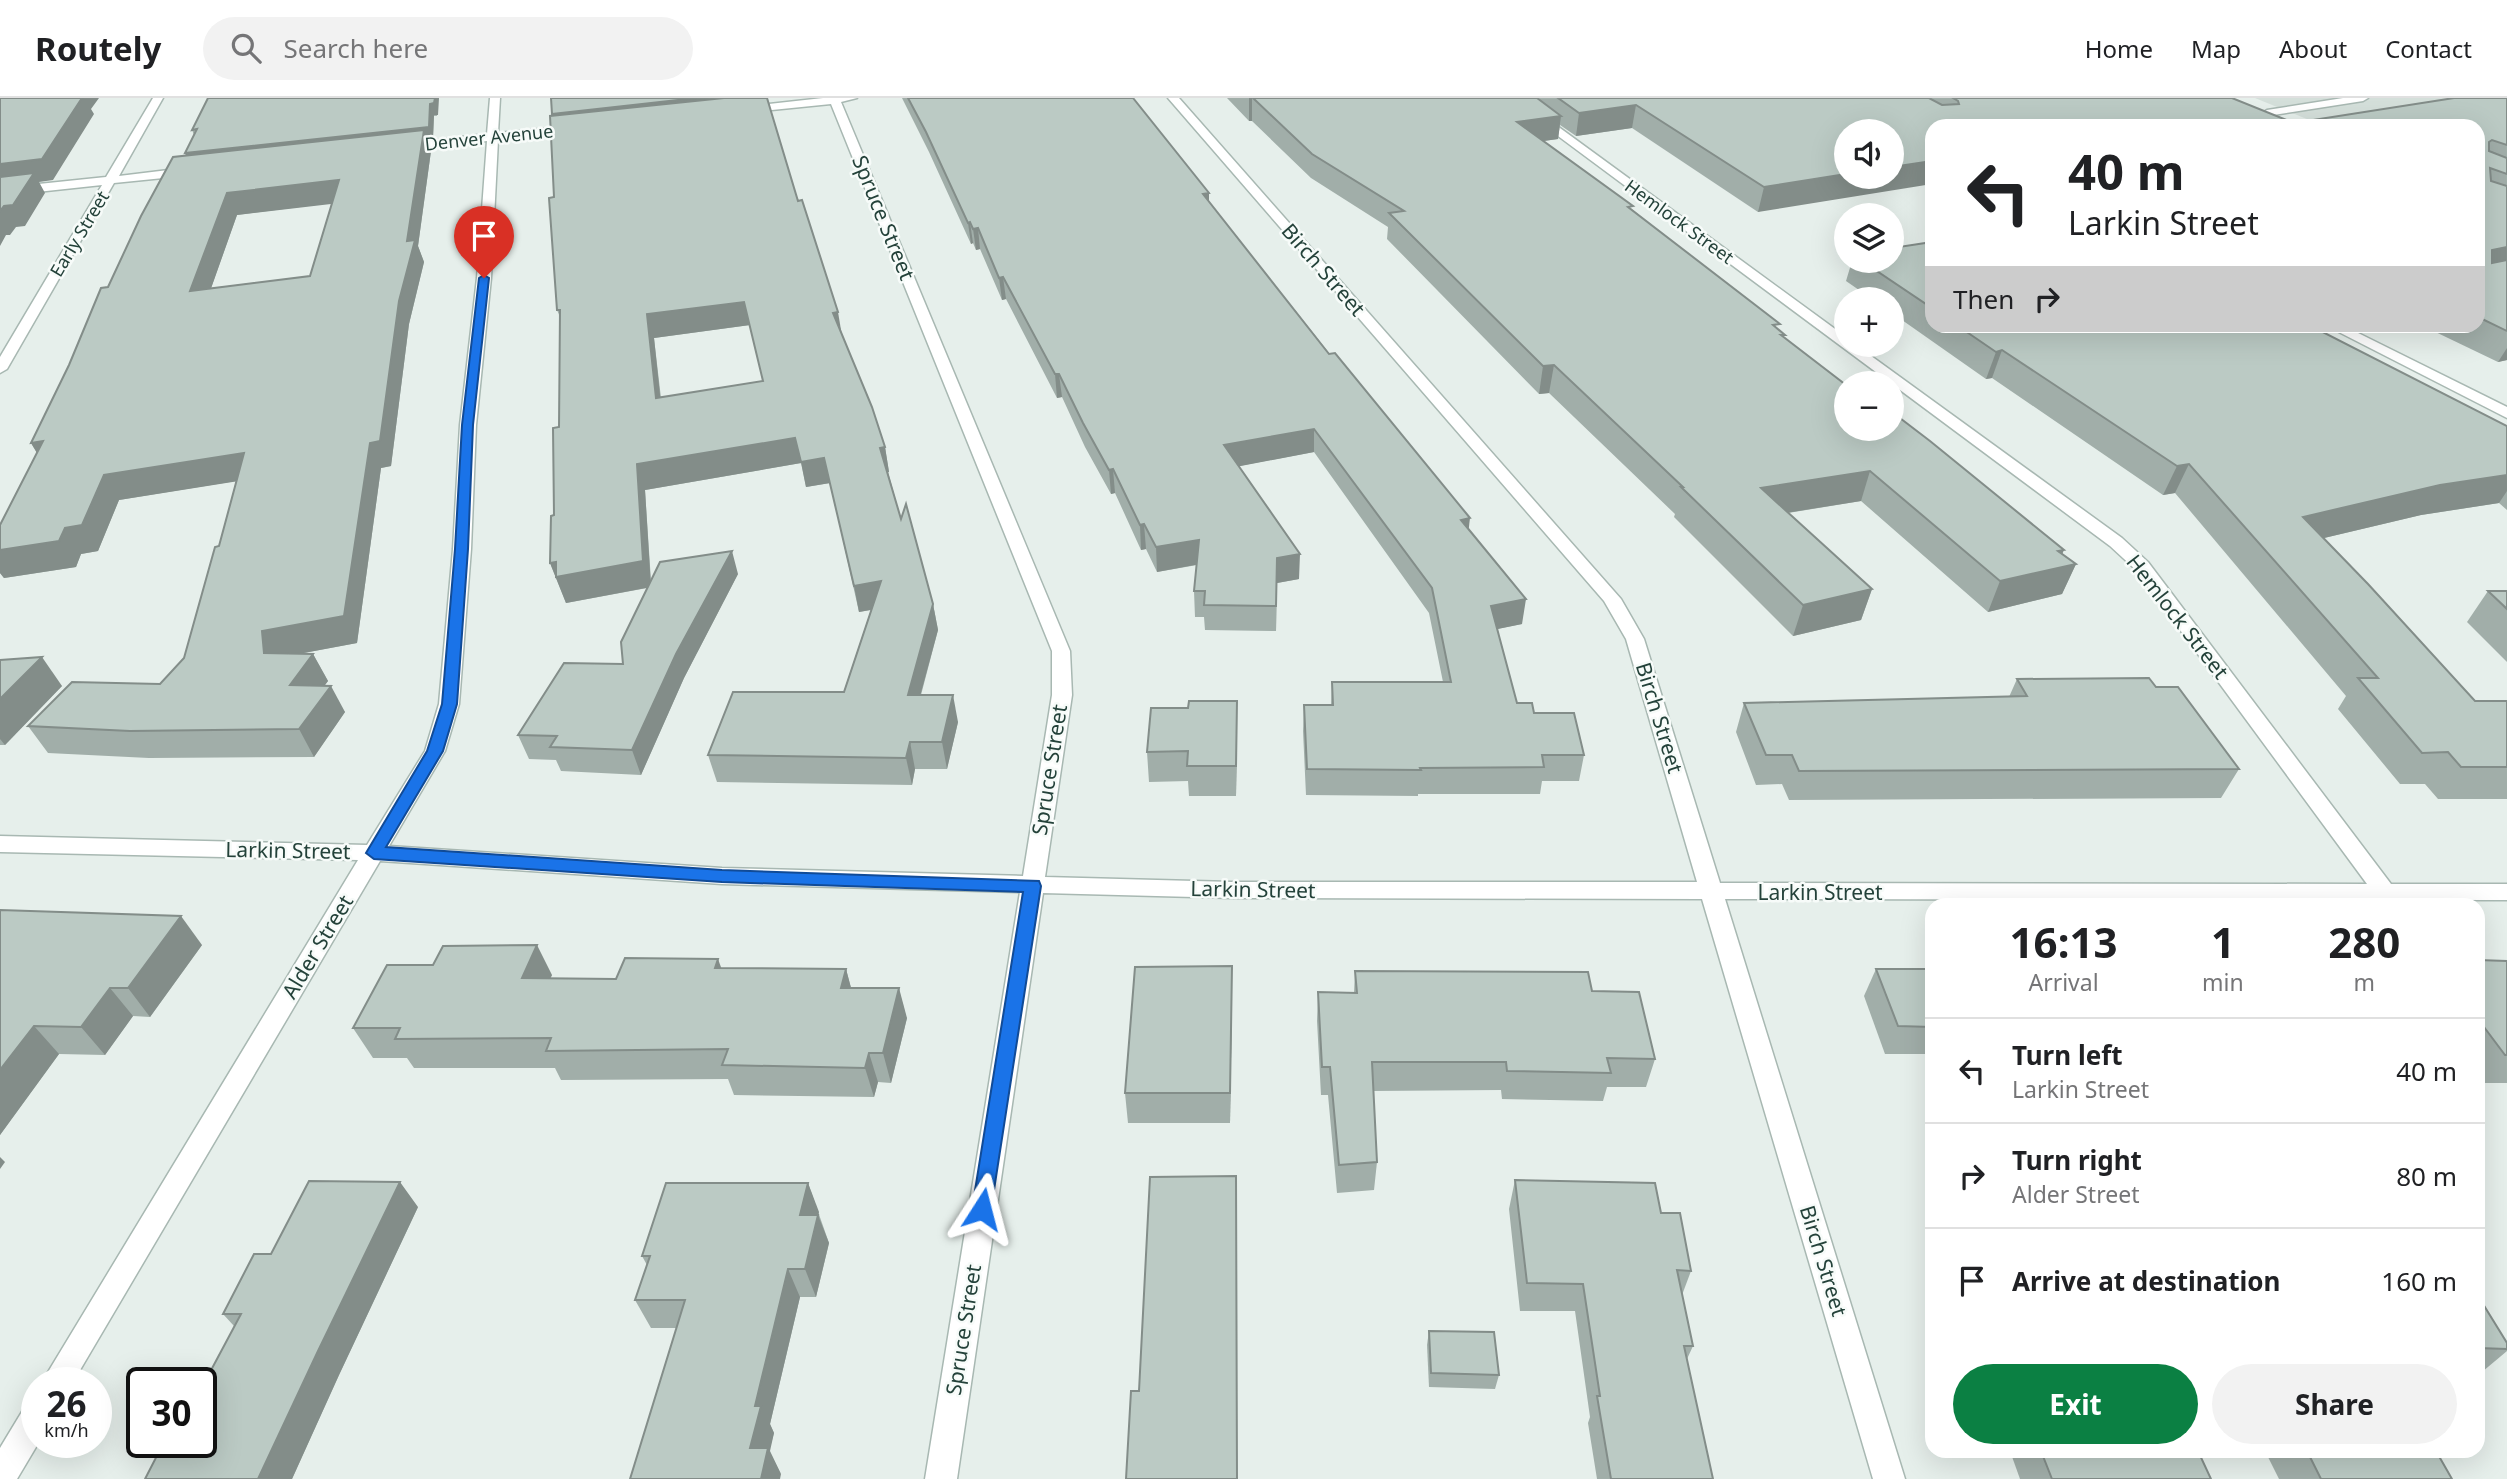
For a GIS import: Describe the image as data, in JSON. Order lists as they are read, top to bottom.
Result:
{
  "streets": {
    "street": [
      "Denver Avenue",
      "Spruce Street",
      "Hemlock Street",
      "Early Street",
      "Birch Street",
      "Larkin Street",
      "Alder Street"
    ]
  },
  "crossings": [
    ["Denver Avenue", "Alder Street"],
    ["Spruce Street", "Larkin Street"],
    ["Hemlock Street", "Larkin Street"],
    ["Birch Street", "Larkin Street"],
    ["Larkin Street", "Alder Street"]
  ],
  "page": {
    "header": "Routely",
    "search": "Search here",
    "nav": [
      "Home",
      "Map",
      "About",
      "Contact"
    ],
    "map_buttons": ["+", "−"],
    "turn": ["40 m", "Larkin Street"],
    "then": "Then",
    "eta": [
      "16:13",
      "Arrival",
      "1",
      "min",
      "280",
      "m"
    ],
    "list": [
      {
        "name": "Turn left",
        "note": "Larkin Street",
        "value": "40 m"
      },
      {
        "name": "Turn right",
        "note": "Alder Street",
        "value": "80 m"
      },
      {
        "name": "Arrive at destination",
        "value": "160 m"
      }
    ],
    "buttons": ["Exit", "Share"],
    "speed": "26 km/h",
    "limit": "30"
  }
}
